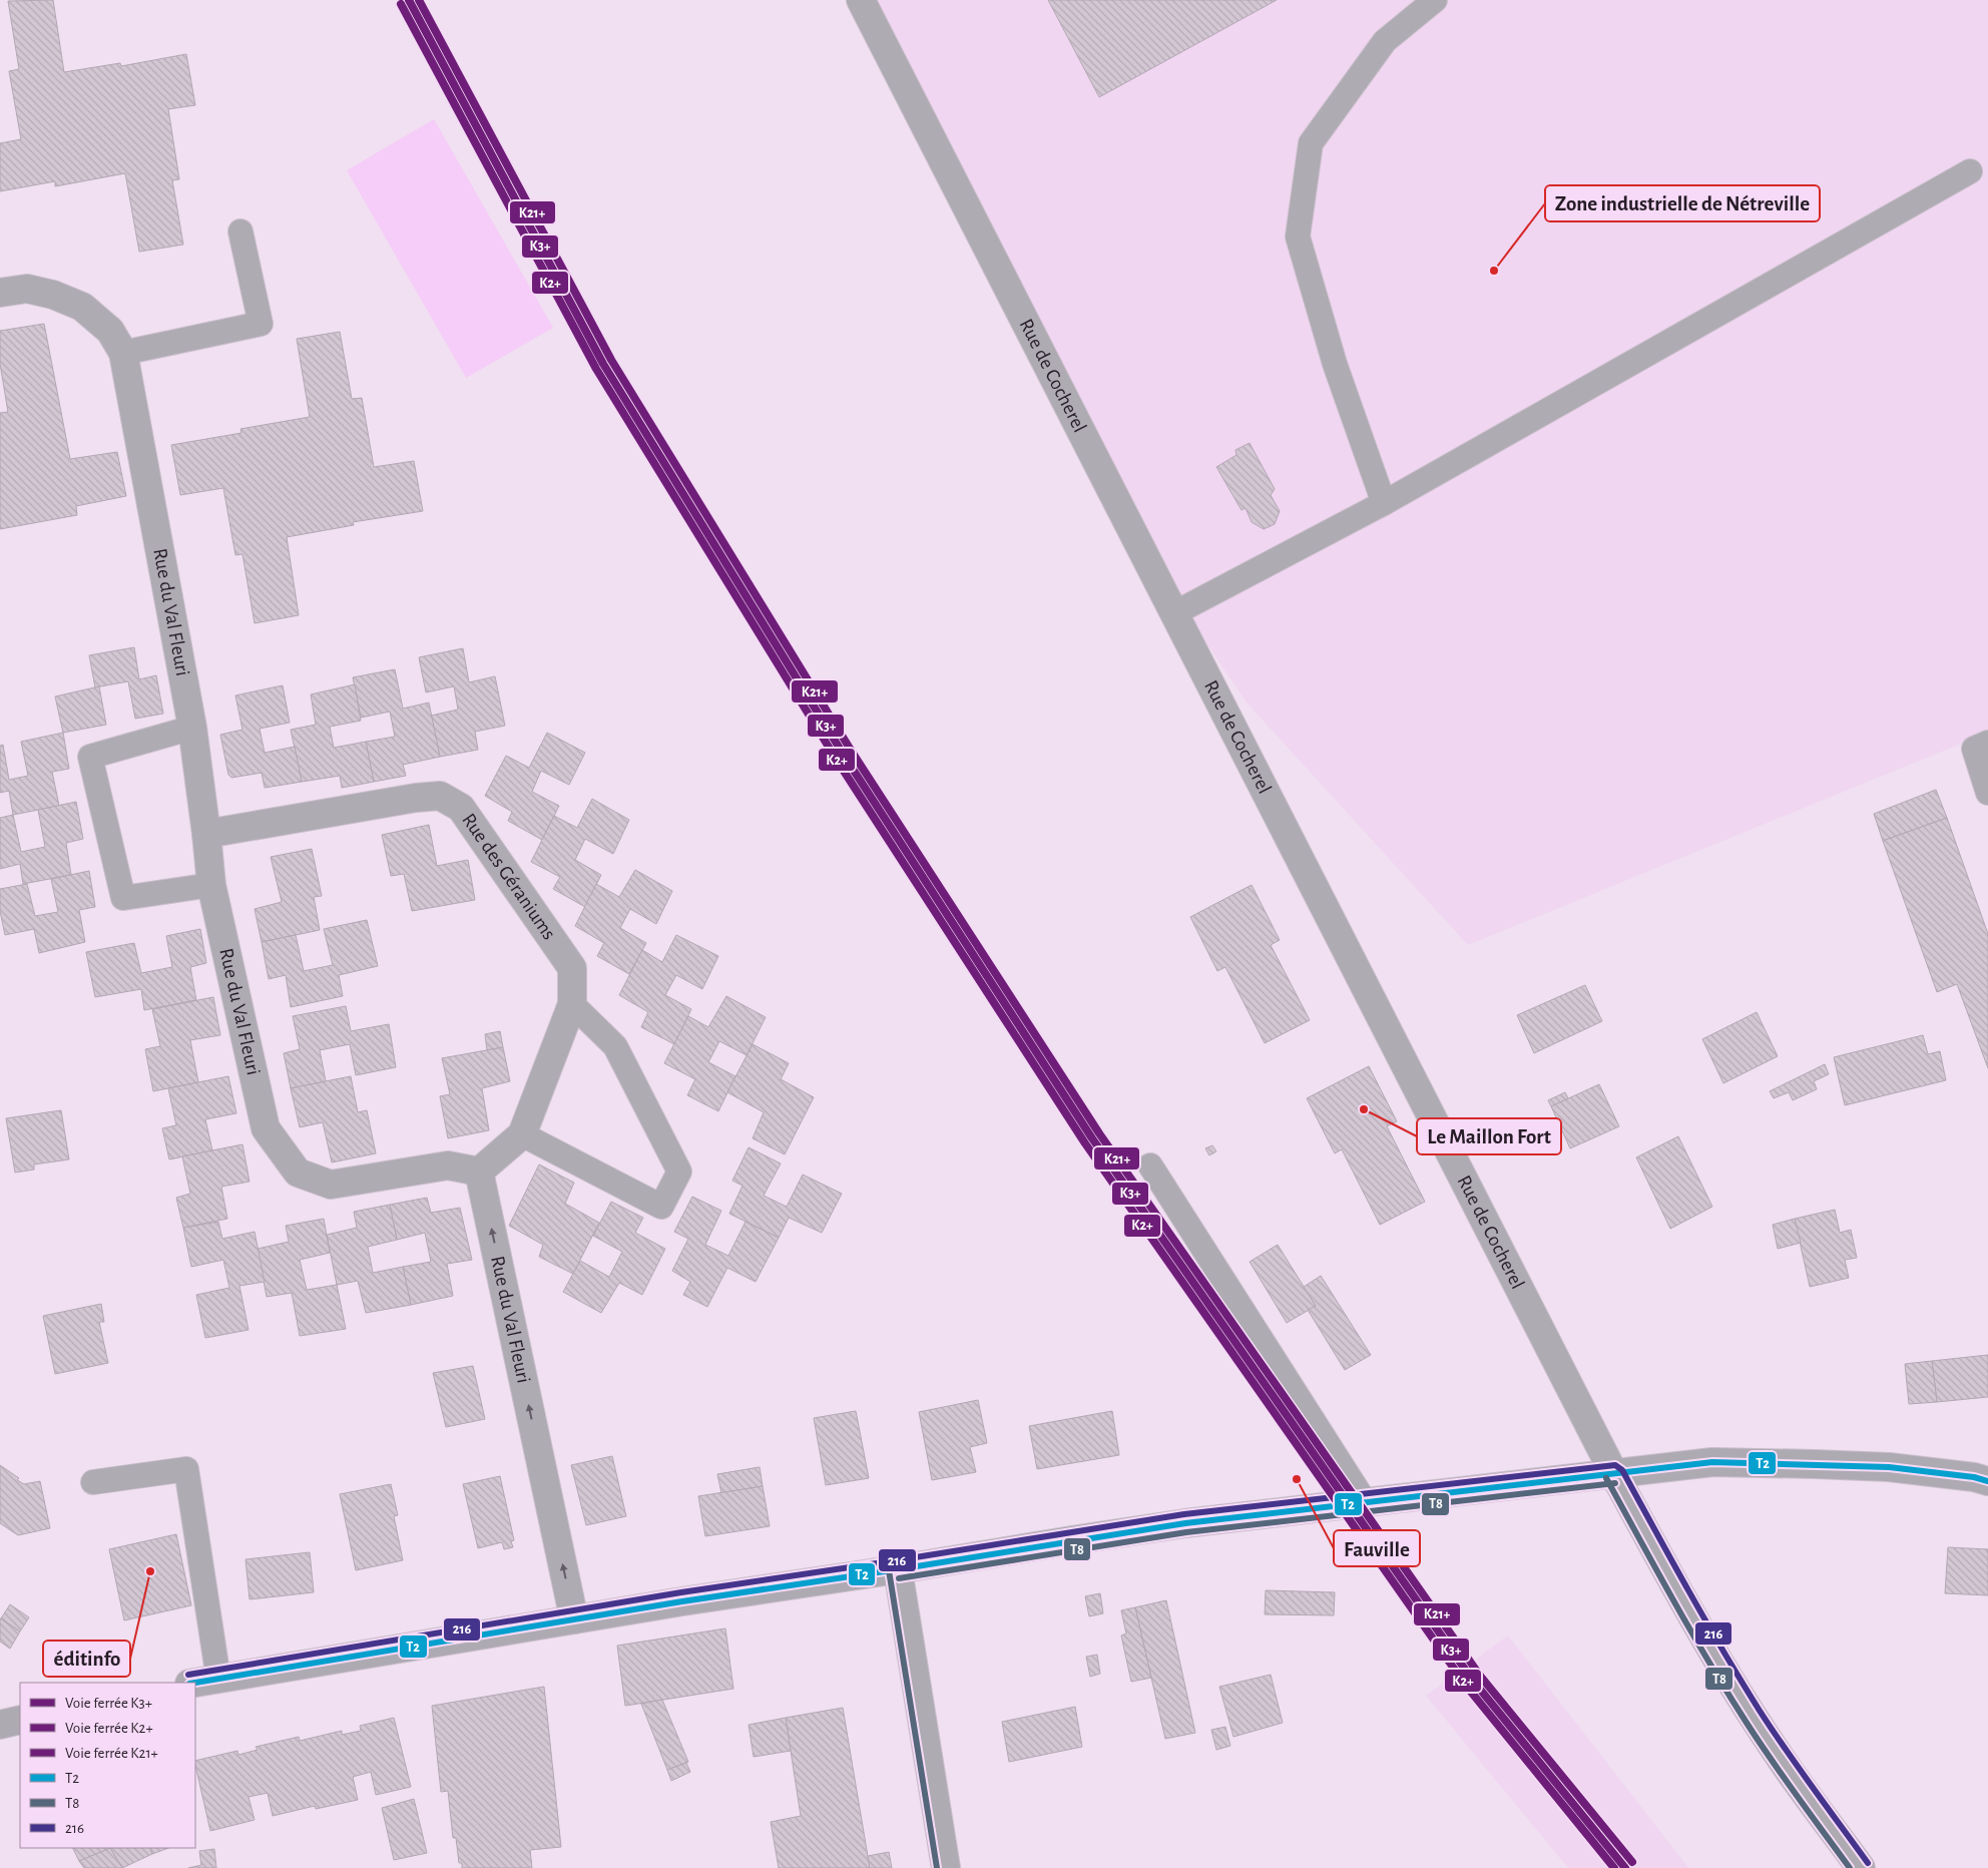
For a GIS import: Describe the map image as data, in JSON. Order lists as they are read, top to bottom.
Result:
{
  "streets": {
    "street": ["Rue de Cocherel", "Rue du Val Fleuri", "Rue des Géraniums"]
  },
  "crossings": [
    ["Rue du Val Fleuri", "Rue des Géraniums"]
  ],
  "places": [
    "Zone industrielle de Nétreville",
    "Le Maillon Fort",
    "Fauville",
    "éditinfo"
  ],
  "lines": [
    "rail line K3+",
    "rail line K21+",
    "rail line K2+",
    "transit line T2",
    "transit line 216",
    "transit line T8"
  ],
  "legend": [
    "Voie ferrée K3+",
    "Voie ferrée K2+",
    "Voie ferrée K21+",
    "T2",
    "T8",
    "216"
  ]
}
